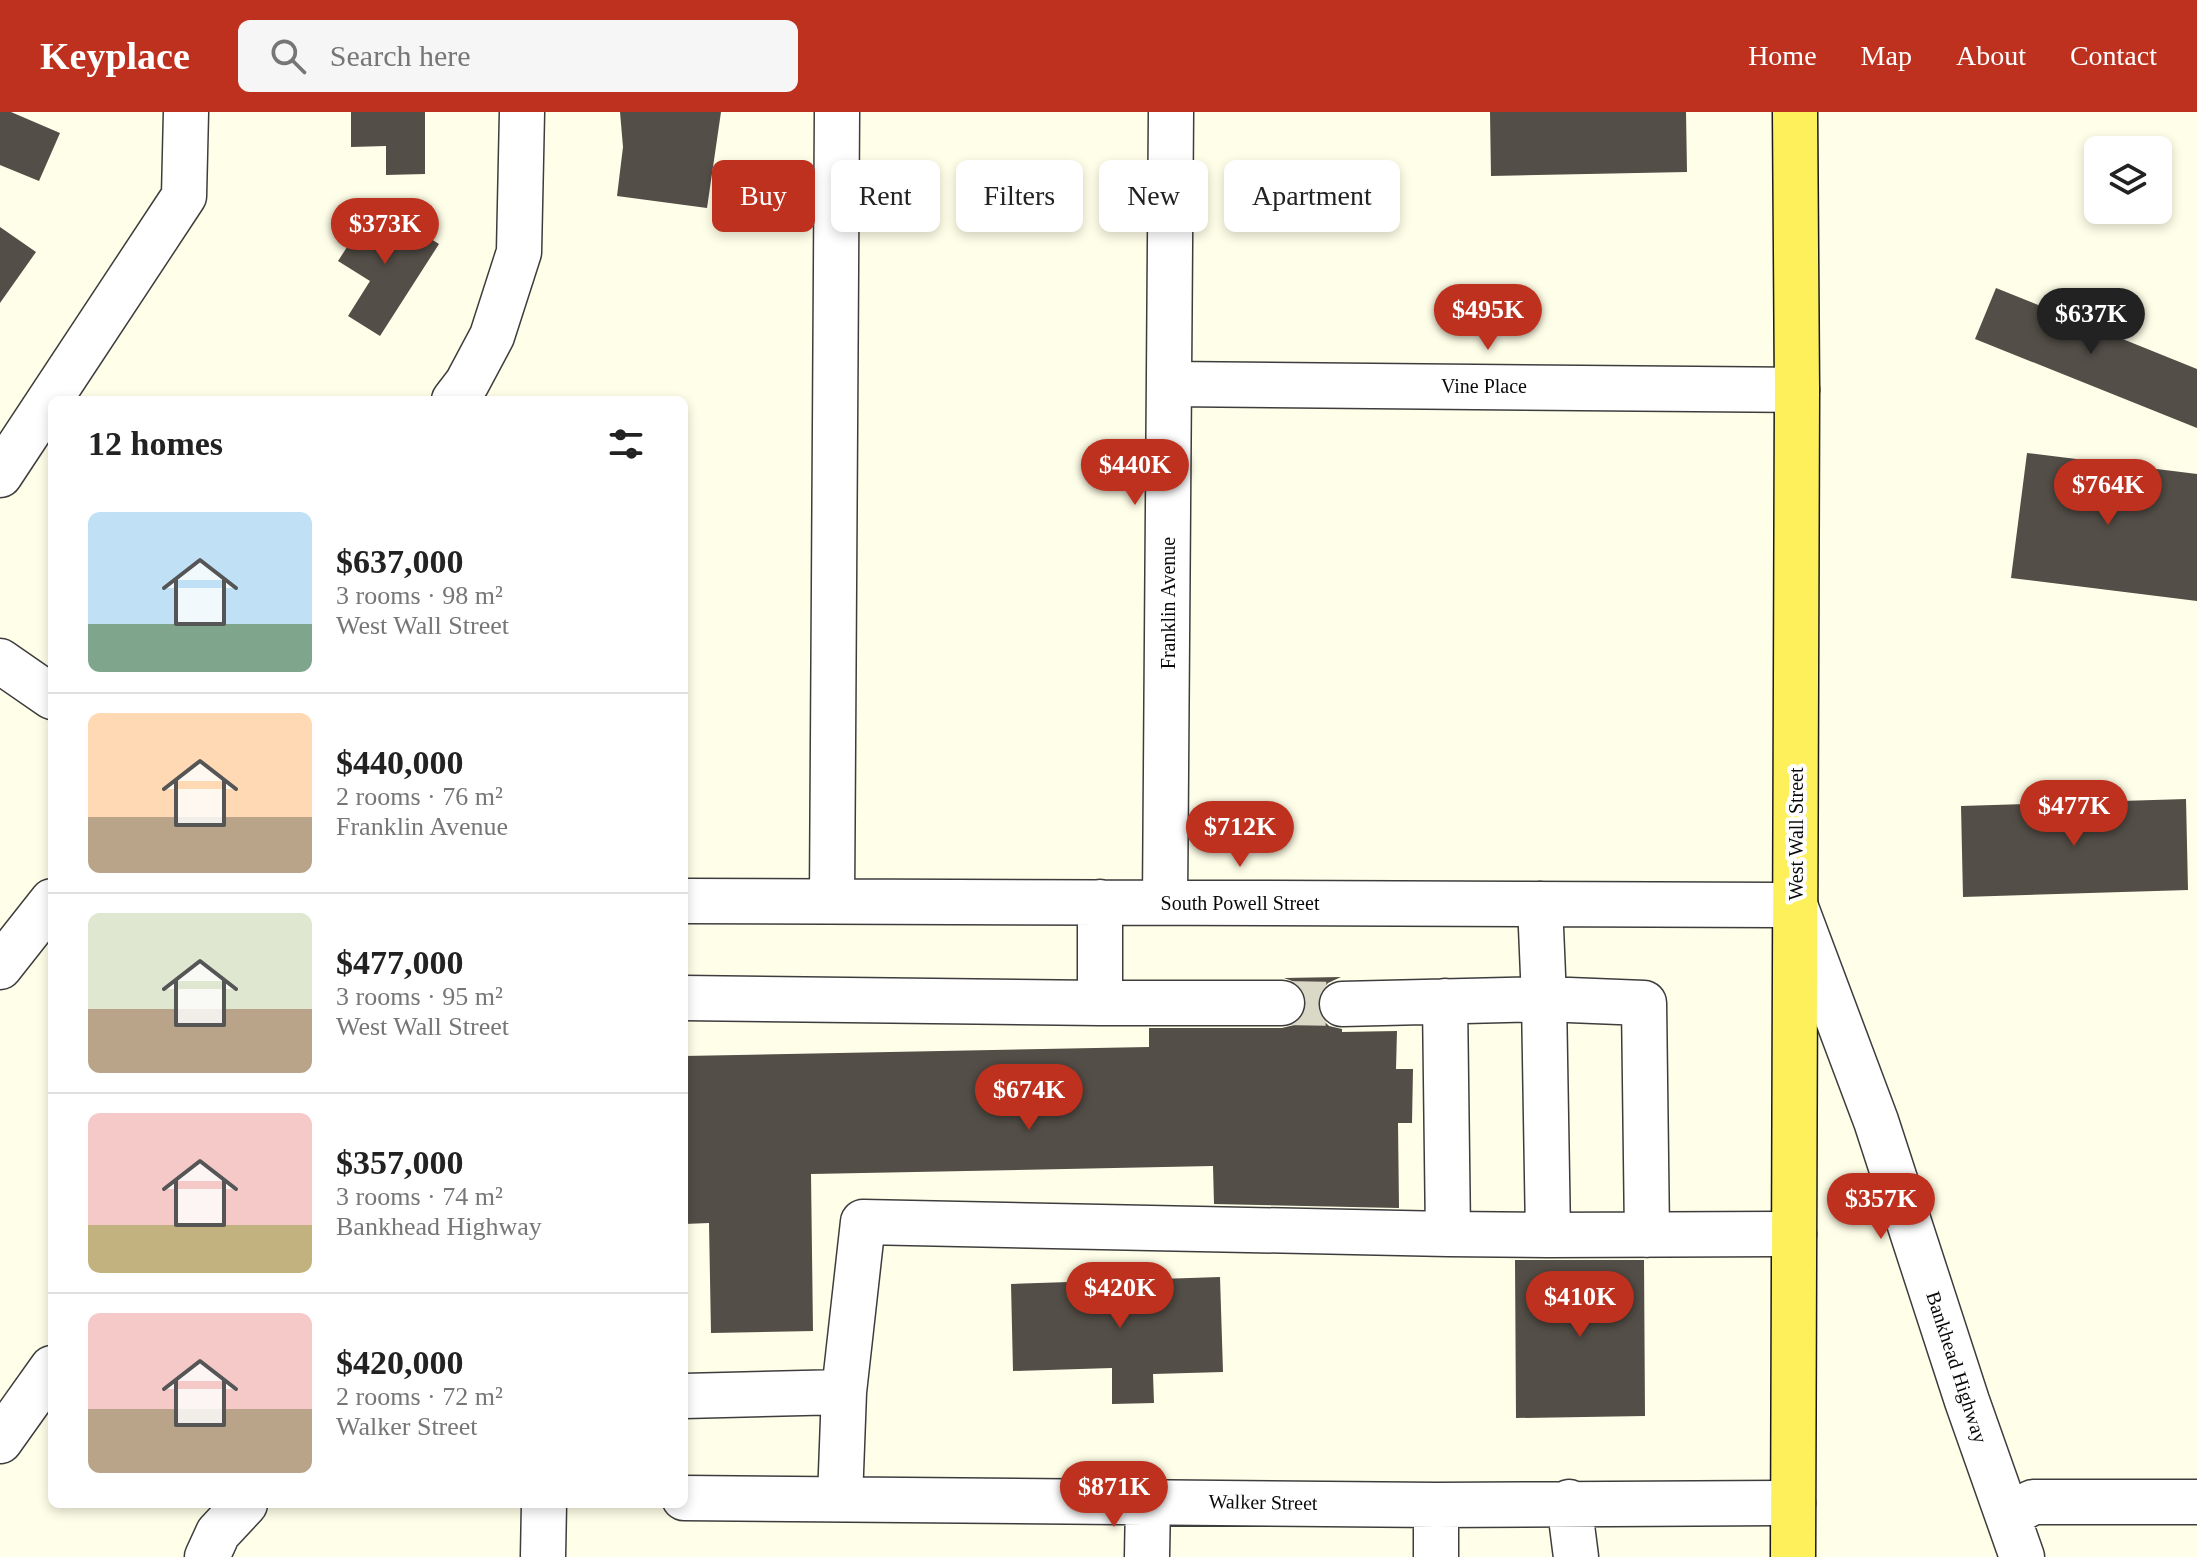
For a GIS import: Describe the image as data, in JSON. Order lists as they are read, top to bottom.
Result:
{
  "streets": {
    "main road": ["West Wall Street"],
    "street": [
      "Vine Place",
      "Franklin Avenue",
      "South Powell Street",
      "Bankhead Highway",
      "Walker Street"
    ]
  },
  "crossings": [
    ["Vine Place", "Franklin Avenue"],
    ["Vine Place", "West Wall Street"],
    ["Franklin Avenue", "South Powell Street"],
    ["West Wall Street", "South Powell Street"],
    ["West Wall Street", "Bankhead Highway"],
    ["West Wall Street", "Walker Street"],
    ["South Powell Street", "Bankhead Highway"]
  ],
  "page": {
    "header": "Keyplace",
    "search": "Search here",
    "nav": [
      "Home",
      "Map",
      "About",
      "Contact"
    ],
    "chip": [
      "Buy",
      "Rent",
      "Filters",
      "New",
      "Apartment"
    ],
    "price": [
      "$373K",
      "$495K",
      "$637K",
      "$440K",
      "$764K",
      "$477K",
      "$712K",
      "$674K",
      "$357K",
      "$420K",
      "$410K",
      "$871K"
    ],
    "heading": "12 homes",
    "list": [
      {
        "name": "$637,000",
        "note": "3 rooms · 98 m² · West Wall Street"
      },
      {
        "name": "$440,000",
        "note": "2 rooms · 76 m² · Franklin Avenue"
      },
      {
        "name": "$477,000",
        "note": "3 rooms · 95 m² · West Wall Street"
      },
      {
        "name": "$357,000",
        "note": "3 rooms · 74 m² · Bankhead Highway"
      },
      {
        "name": "$420,000",
        "note": "2 rooms · 72 m² · Walker Street"
      }
    ]
  }
}
